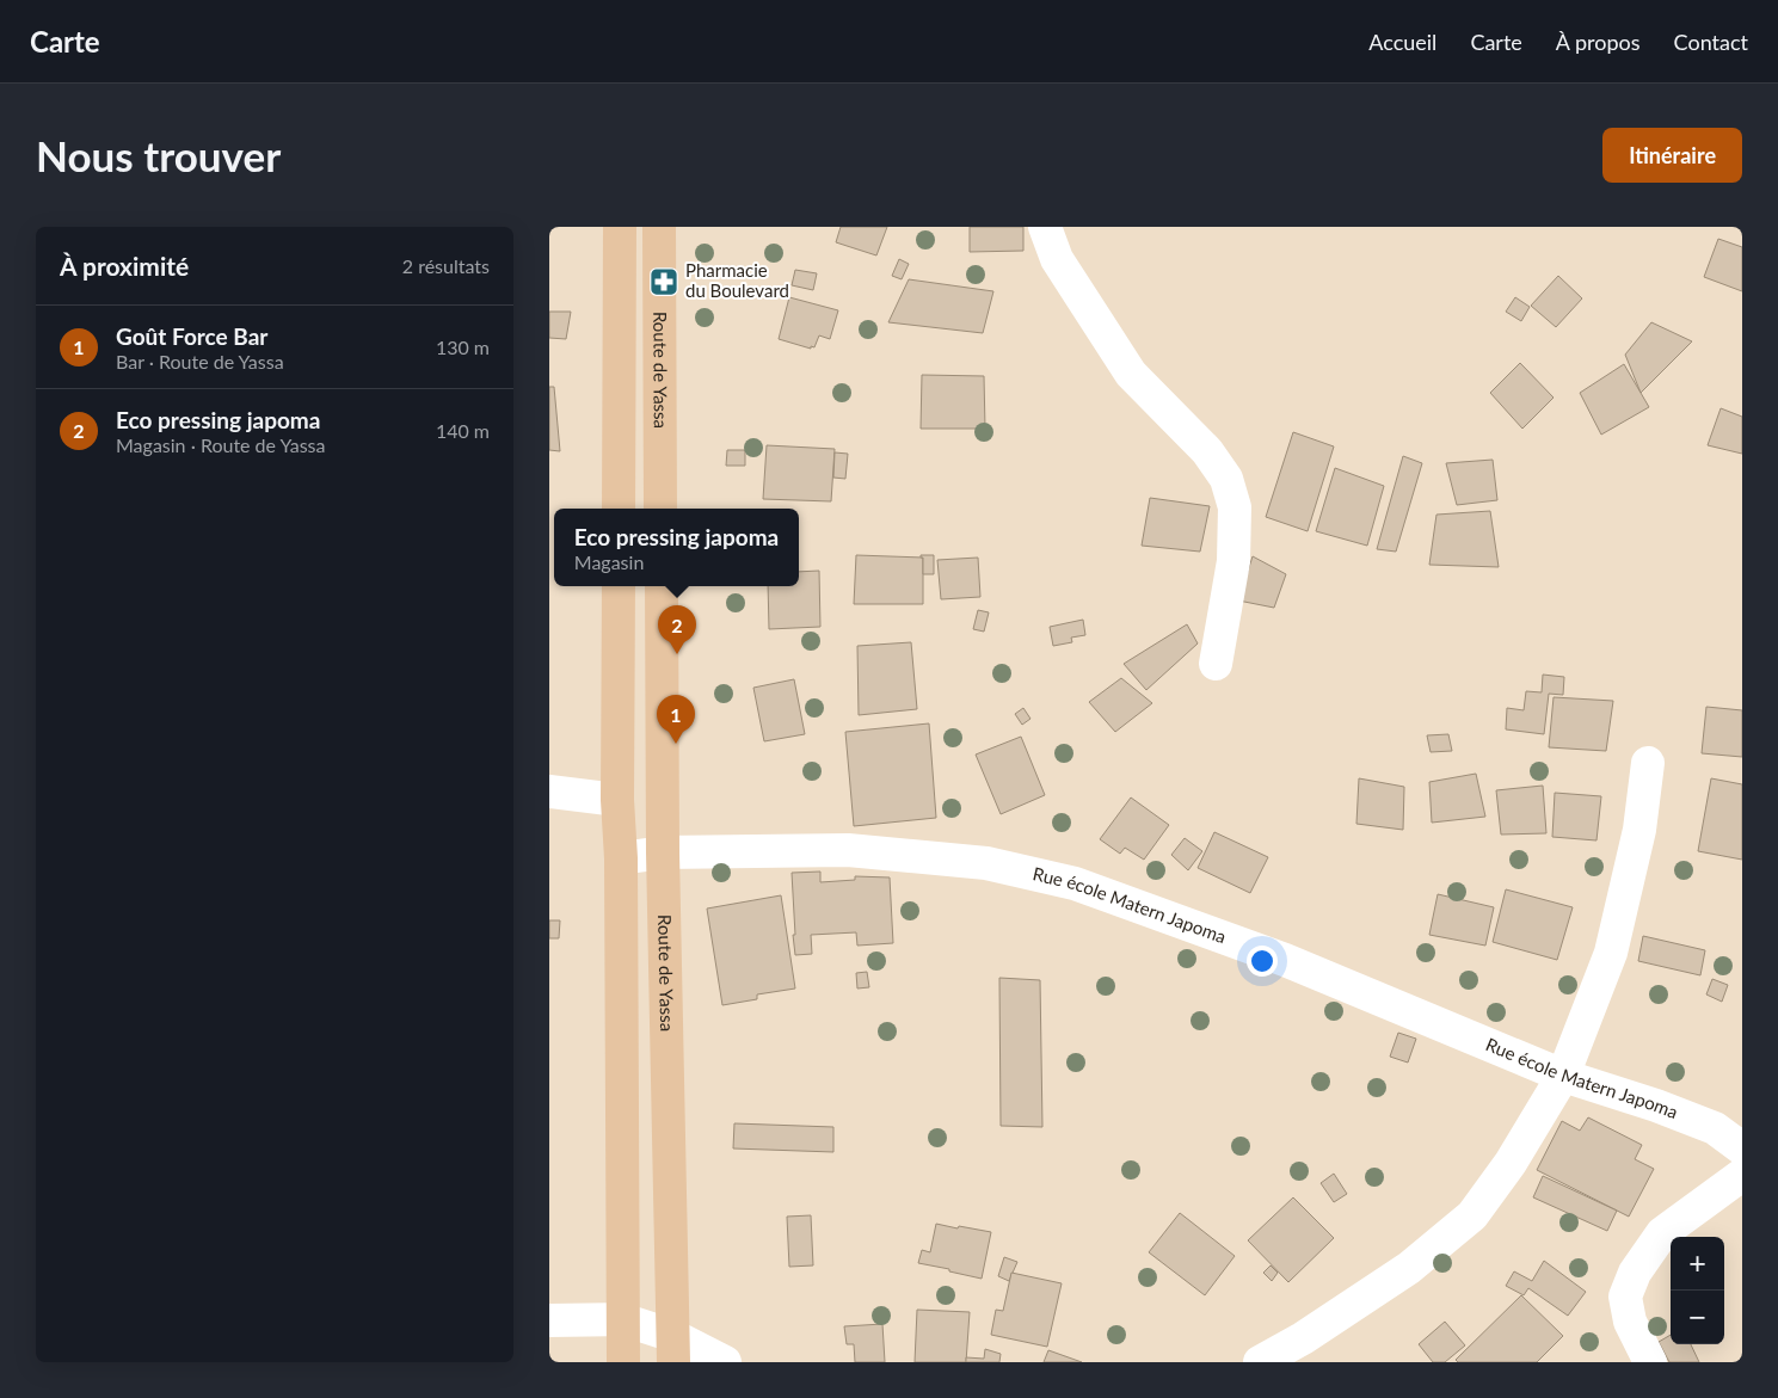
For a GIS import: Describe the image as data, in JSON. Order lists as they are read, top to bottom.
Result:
{
  "streets": {
    "main road": ["Route de Yassa"],
    "street": ["Rue école Matern Japoma"]
  },
  "crossings": [
    ["Route de Yassa", "Rue école Matern Japoma"]
  ],
  "places": {
    "pharmacy": ["Pharmacie du Boulevard"]
  },
  "page": {
    "header": "Carte",
    "nav": [
      "Accueil",
      "Carte",
      "À propos",
      "Contact"
    ],
    "buttons": "Itinéraire",
    "title": "Nous trouver",
    "heading": ["À proximité", "2 résultats"],
    "list": [
      {
        "mark": "1",
        "name": "Goût Force Bar",
        "note": "Bar · Route de Yassa",
        "value": "130 m"
      },
      {
        "mark": "2",
        "name": "Eco pressing japoma",
        "note": "Magasin · Route de Yassa",
        "value": "140 m"
      }
    ],
    "popup": ["Eco pressing japoma", "Magasin"],
    "pins": ["2", "1"],
    "map_buttons": ["+", "−"]
  }
}
